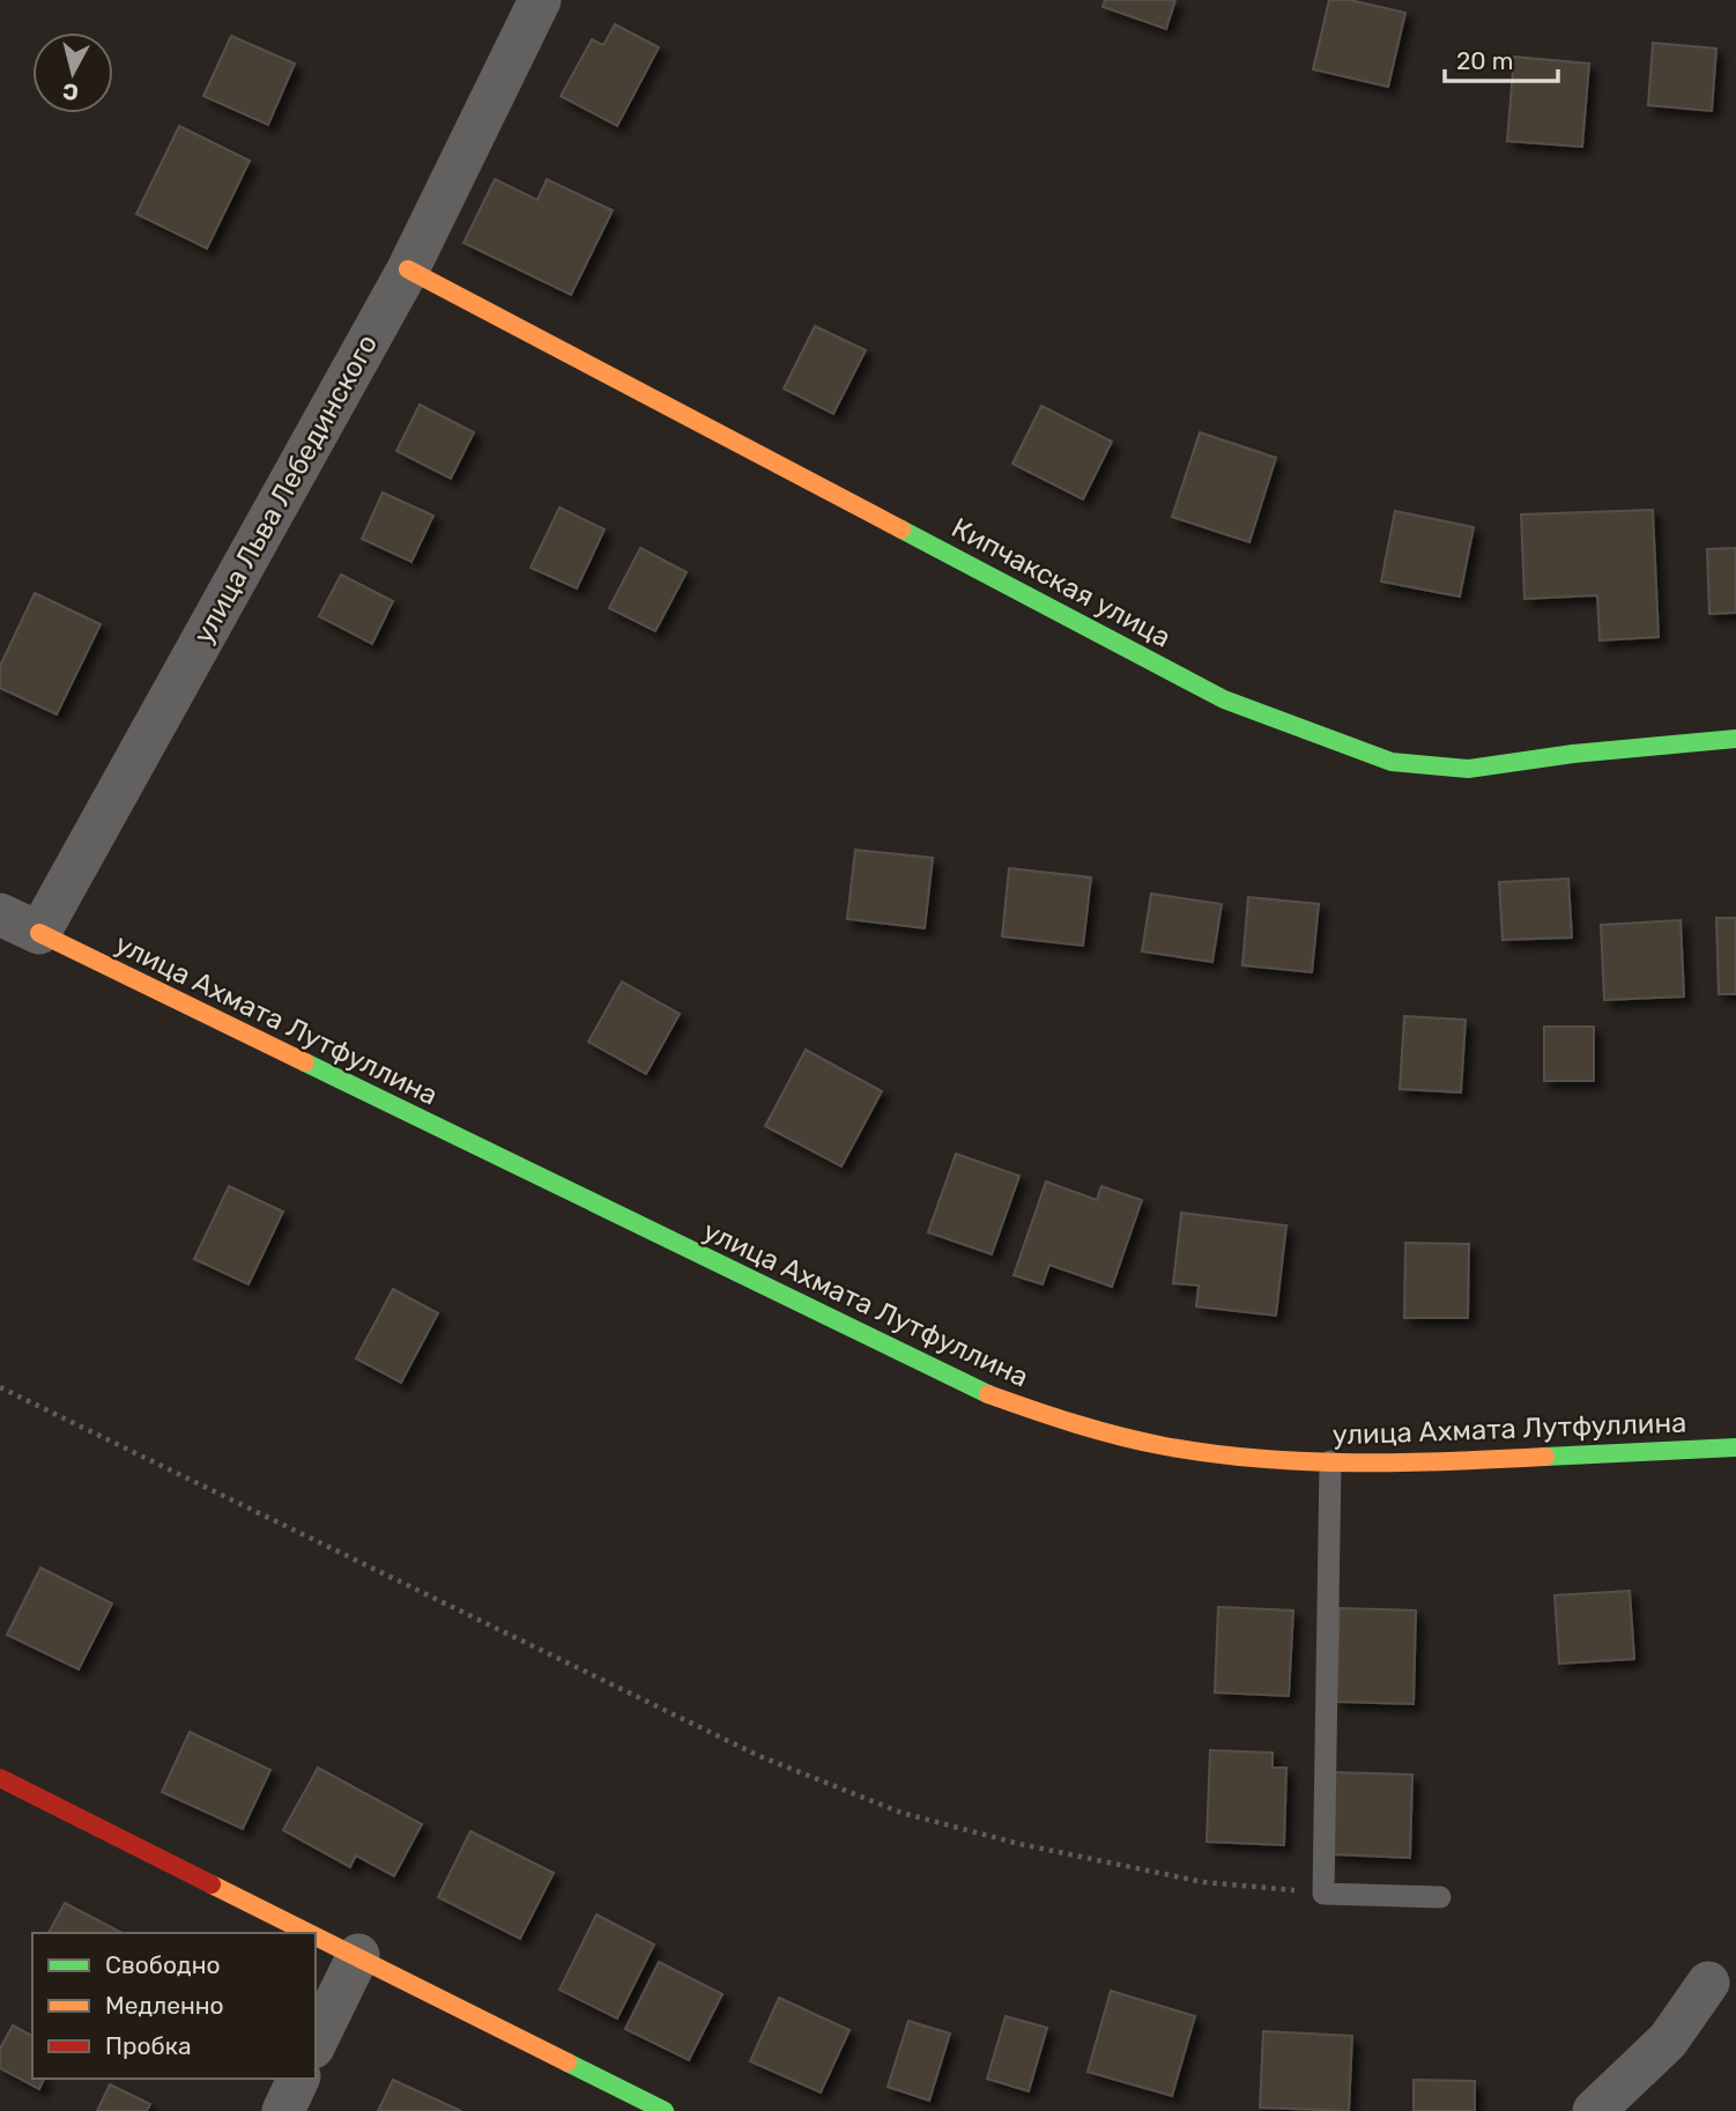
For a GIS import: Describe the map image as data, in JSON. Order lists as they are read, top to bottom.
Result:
{
  "streets": {
    "street": ["улица Льва Лебединского", "Кипчакская улица", "улица Ахмата Лутфуллина"]
  },
  "crossings": [
    ["улица Льва Лебединского", "Кипчакская улица"],
    ["улица Льва Лебединского", "улица Ахмата Лутфуллина"]
  ],
  "legend": ["Свободно", "Медленно", "Пробка"],
  "scale_bar": "20 m",
  "north": "bottom"
}
